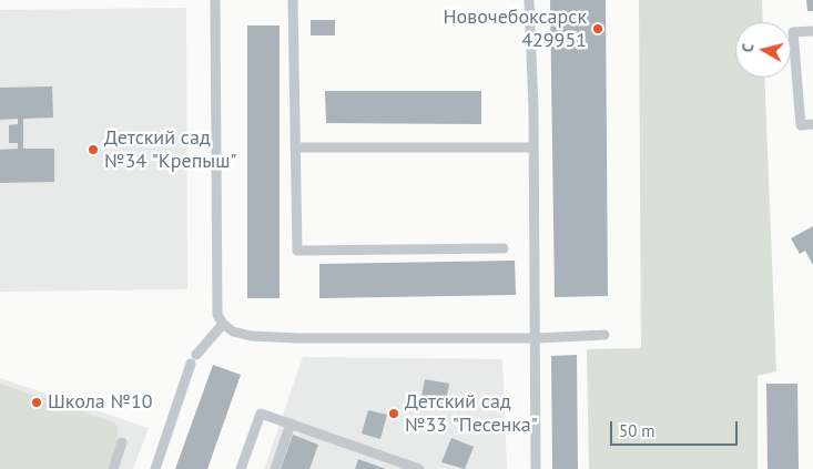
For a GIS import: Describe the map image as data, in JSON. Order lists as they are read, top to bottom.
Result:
{
  "places": [
    "Новочебоксарск 429951",
    "Детский сад №34 \"Крепыш\"",
    "Школа №10",
    "Детский сад №33 \"Песенка\""
  ],
  "scale_bar": "50 m",
  "north": "left"
}
